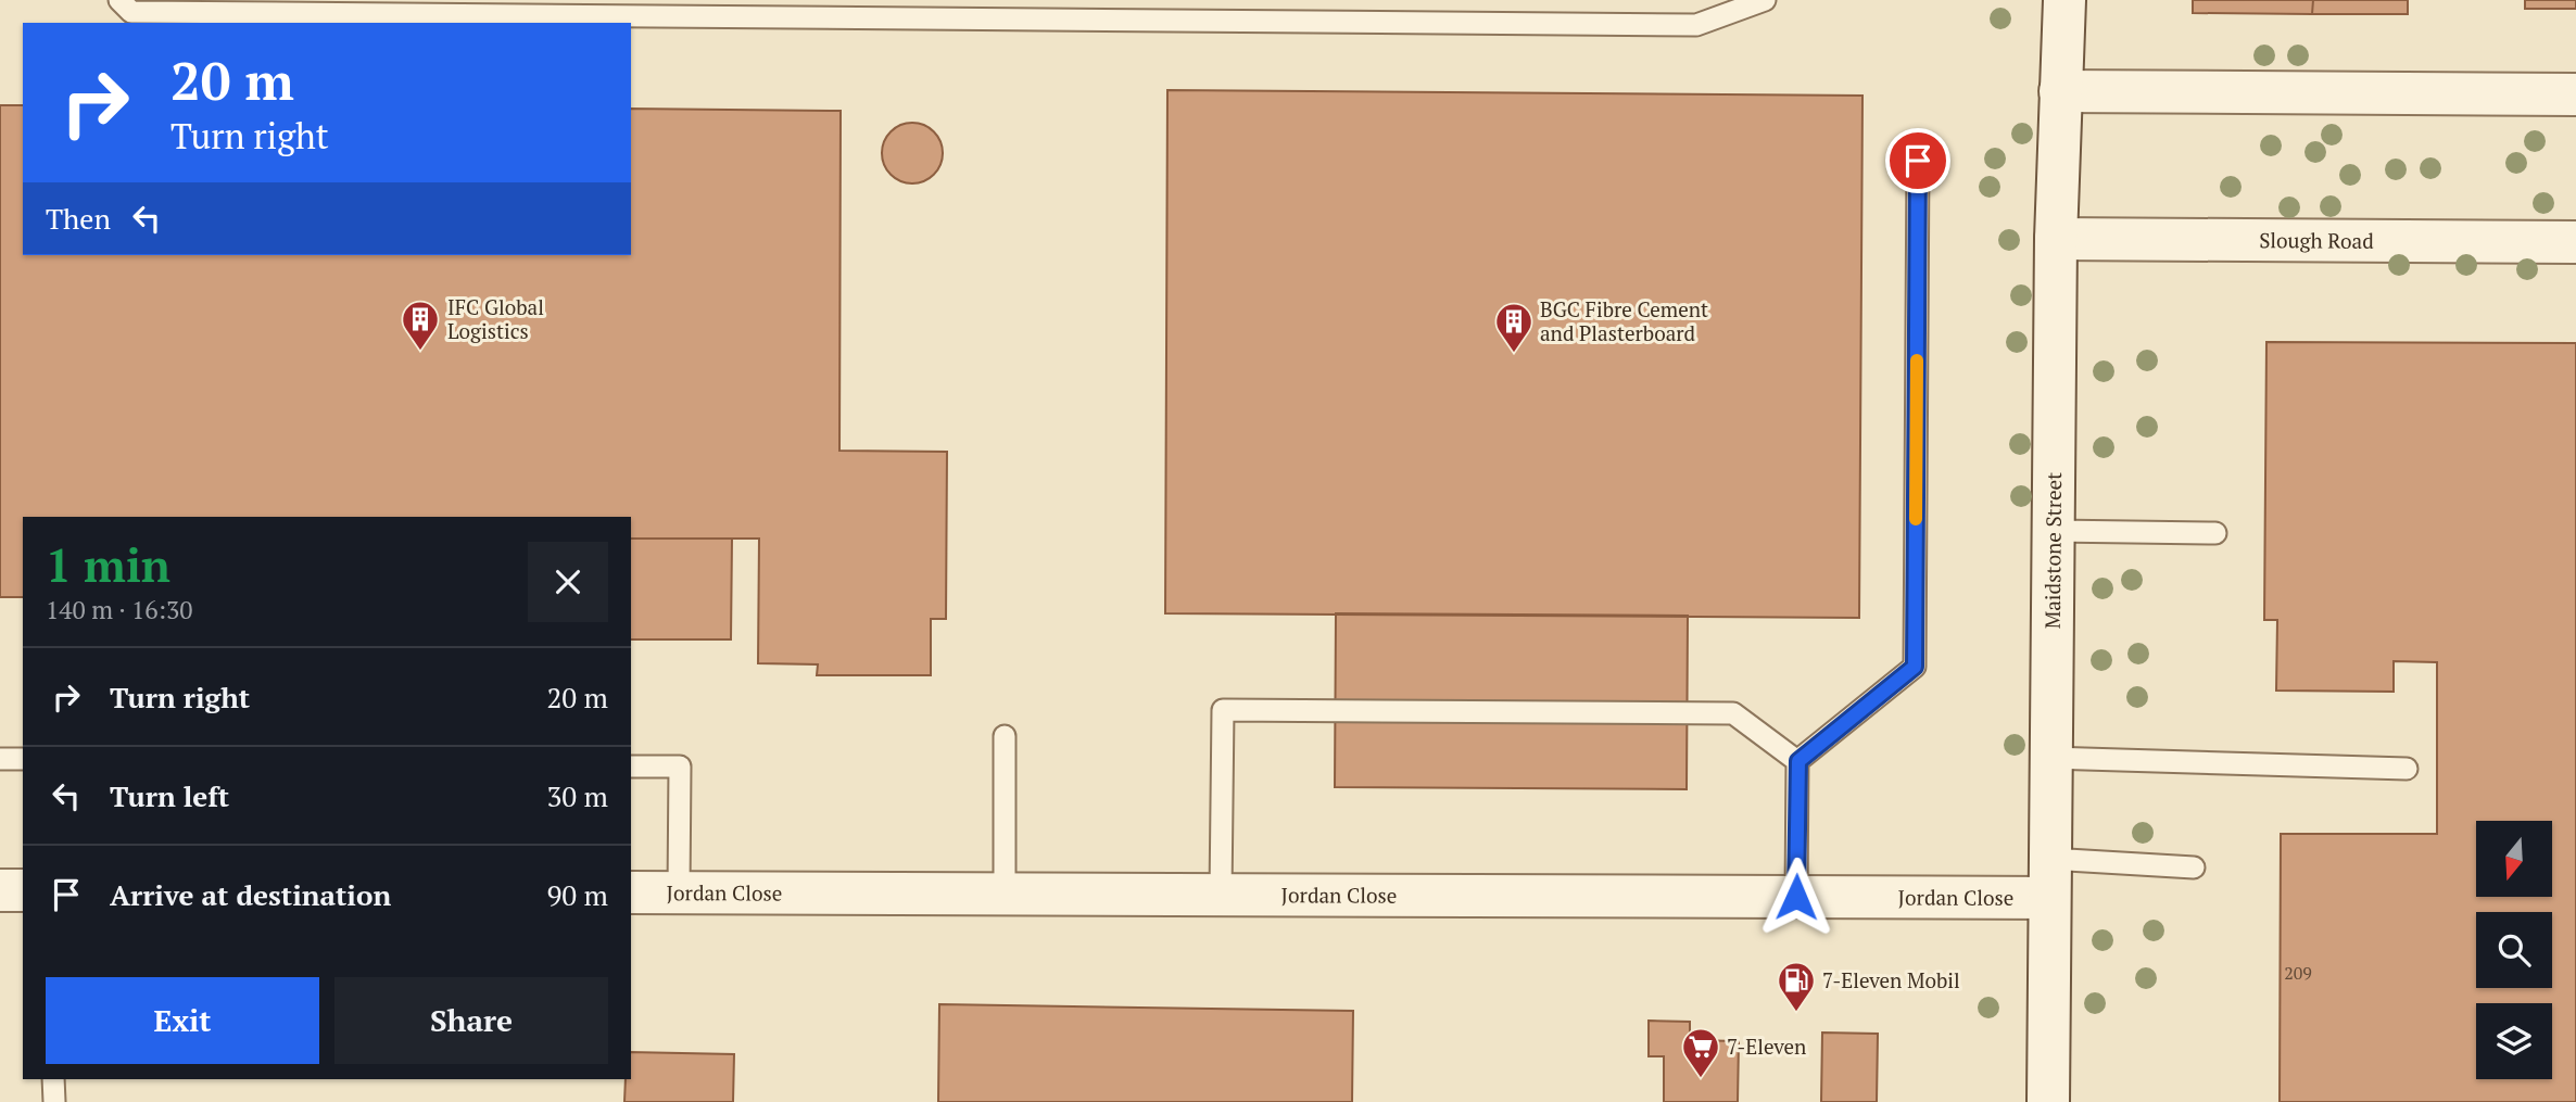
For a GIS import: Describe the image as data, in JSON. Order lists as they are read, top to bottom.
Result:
{
  "streets": {
    "street": ["Slough Road", "Maidstone Street", "Jordan Close"]
  },
  "crossings": [
    ["Slough Road", "Maidstone Street"],
    ["Maidstone Street", "Jordan Close"]
  ],
  "places": {
    "building": ["IFC Global Logistics", "BGC Fibre Cement and Plasterboard"],
    "fuel station": ["7-Eleven Mobil"],
    "supermarket": ["7-Eleven"]
  },
  "house_numbers": ["209"],
  "north": "bottom",
  "page": {
    "turn": ["20 m", "Turn right"],
    "then": "Then",
    "heading": ["1 min", "140 m · 16:30"],
    "list": [
      {
        "name": "Turn right",
        "value": "20 m"
      },
      {
        "name": "Turn left",
        "value": "30 m"
      },
      {
        "name": "Arrive at destination",
        "value": "90 m"
      }
    ],
    "buttons": ["Exit", "Share"]
  }
}
